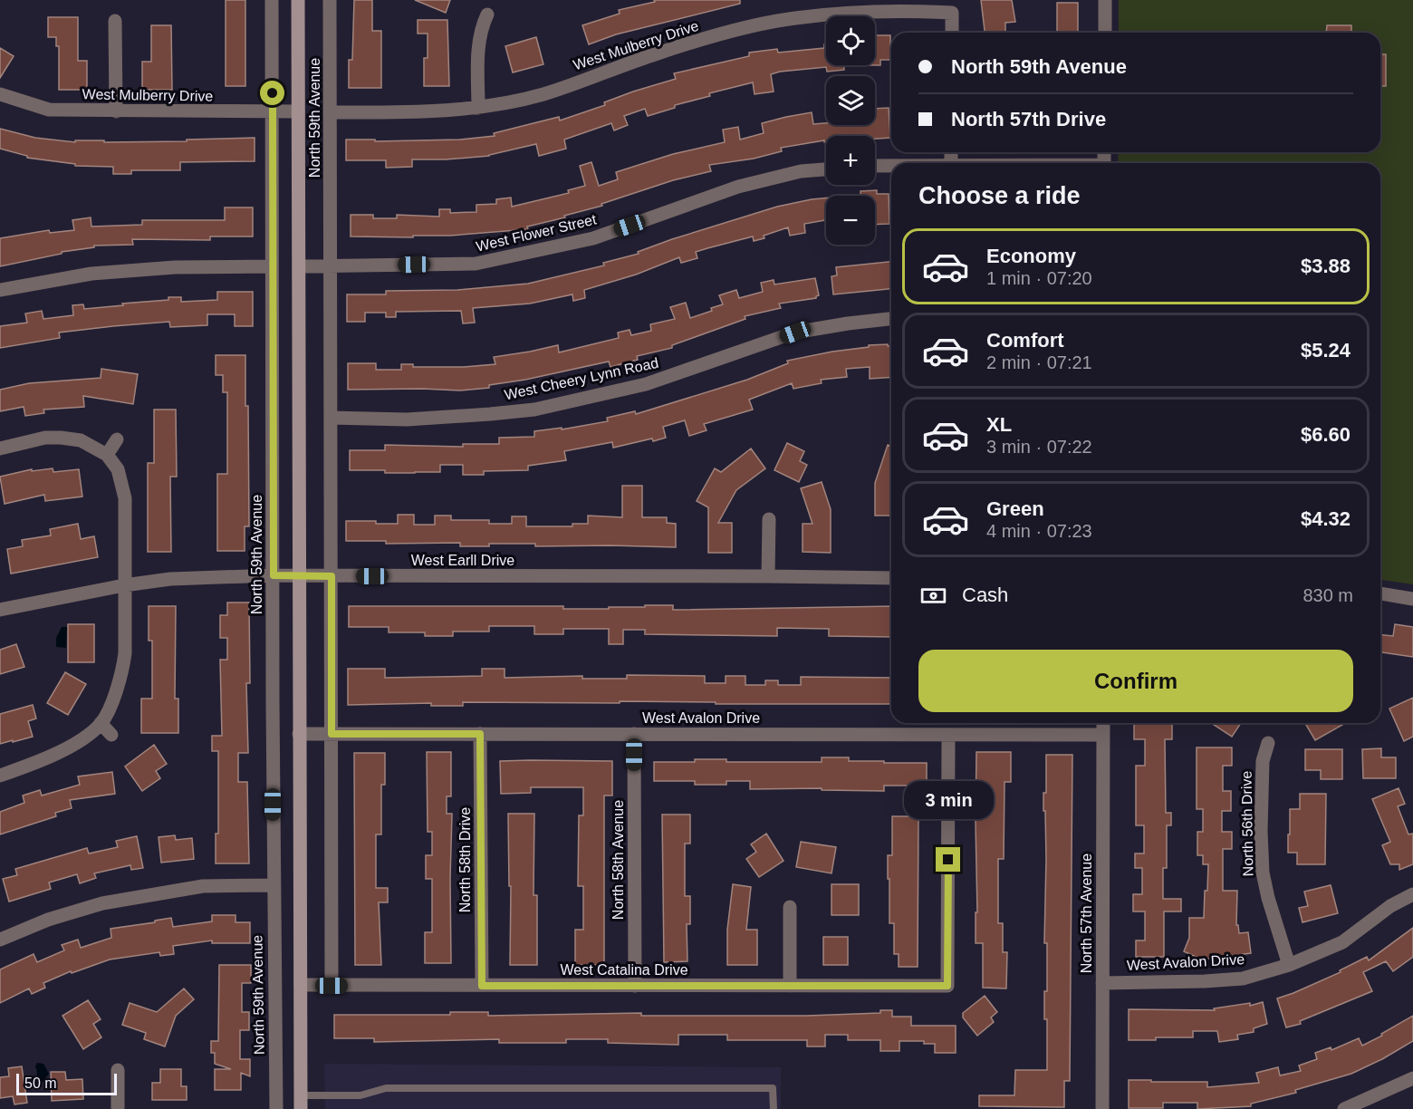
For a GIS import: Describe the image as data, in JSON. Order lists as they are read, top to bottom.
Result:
{
  "streets": {
    "main road": ["North 59th Avenue"],
    "street": [
      "West Mulberry Drive",
      "West Flower Street",
      "West Cheery Lynn Road",
      "West Earll Drive",
      "West Avalon Drive",
      "North 56th Drive",
      "North 58th Drive",
      "North 58th Avenue",
      "North 57th Avenue",
      "West Catalina Drive"
    ]
  },
  "crossings": [
    ["West Mulberry Drive", "North 59th Avenue"],
    ["North 59th Avenue", "West Flower Street"],
    ["North 59th Avenue", "West Cheery Lynn Road"],
    ["North 59th Avenue", "West Earll Drive"],
    ["North 59th Avenue", "West Avalon Drive"],
    ["North 59th Avenue", "West Catalina Drive"],
    ["West Avalon Drive", "North 56th Drive"],
    ["West Avalon Drive", "North 58th Drive"],
    ["West Avalon Drive", "North 58th Avenue"],
    ["West Avalon Drive", "North 57th Avenue"],
    ["West Avalon Drive", "West Catalina Drive"],
    ["North 58th Drive", "West Catalina Drive"],
    ["North 58th Avenue", "West Catalina Drive"]
  ],
  "scale_bar": "50 m",
  "page": {
    "map_buttons": ["+", "−"],
    "banner": ["North 59th Avenue", "North 57th Drive"],
    "heading": "Choose a ride",
    "list": [
      {
        "name": "Economy",
        "note": "1 min · 07:20",
        "value": "$3.88"
      },
      {
        "name": "Comfort",
        "note": "2 min · 07:21",
        "value": "$5.24"
      },
      {
        "name": "XL",
        "note": "3 min · 07:22",
        "value": "$6.60"
      },
      {
        "name": "Green",
        "note": "4 min · 07:23",
        "value": "$4.32"
      }
    ],
    "pay": ["Cash", "830 m"],
    "buttons": "Confirm",
    "bubble": "3 min",
    "scale": "50 m"
  }
}
